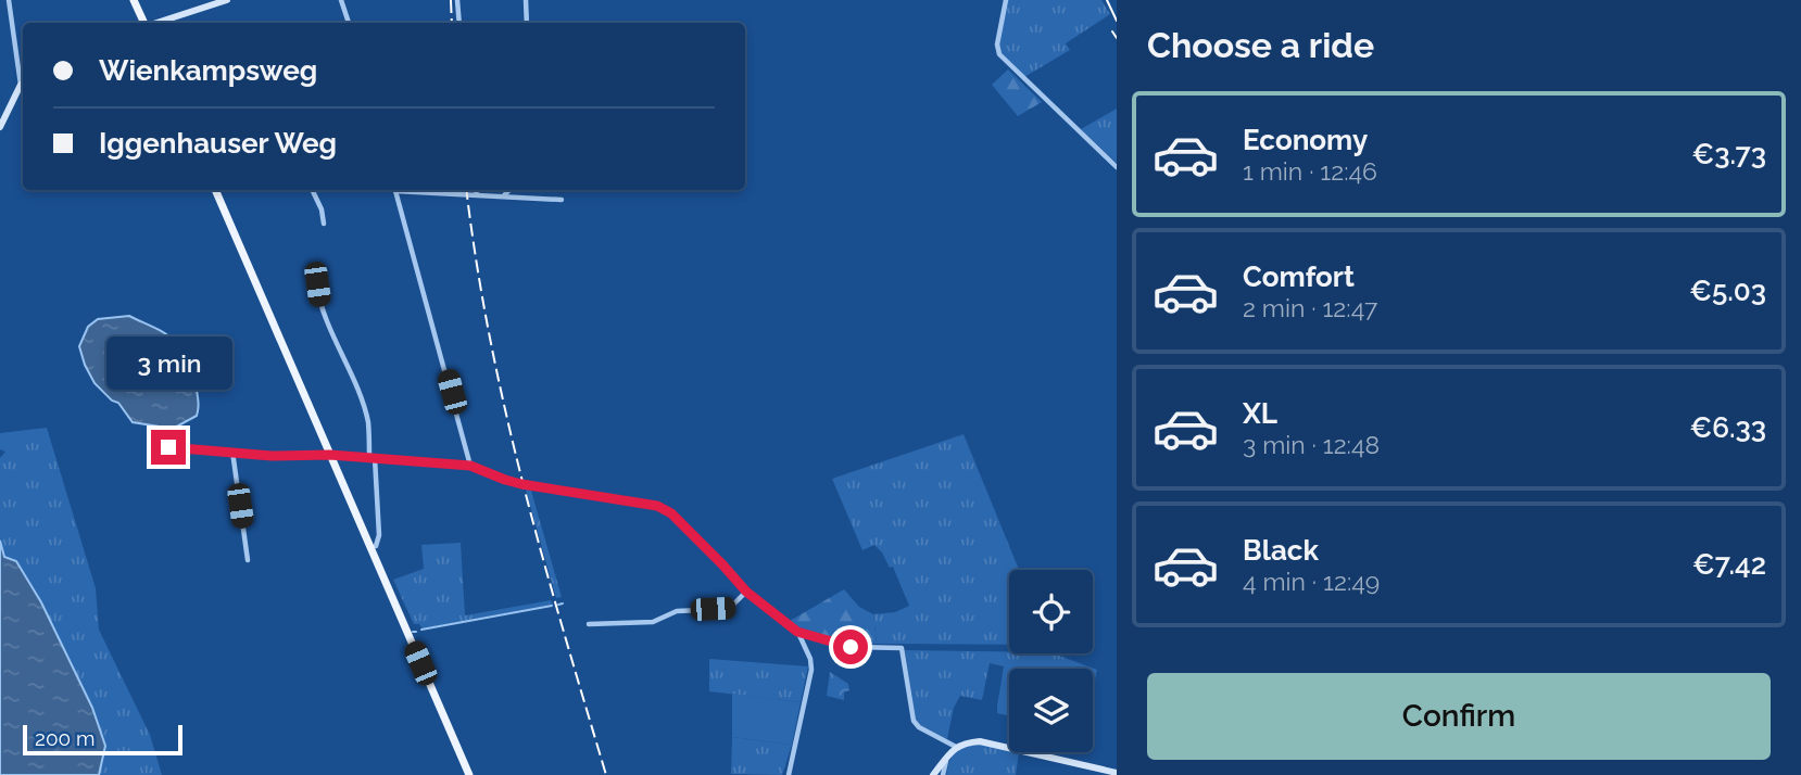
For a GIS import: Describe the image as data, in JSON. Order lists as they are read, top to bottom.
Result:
{
  "scale_bar": "200 m",
  "page": {
    "heading": "Choose a ride",
    "banner": ["Wienkampsweg", "Iggenhauser Weg"],
    "list": [
      {
        "name": "Economy",
        "note": "1 min · 12:46",
        "value": "€3.73"
      },
      {
        "name": "Comfort",
        "note": "2 min · 12:47",
        "value": "€5.03"
      },
      {
        "name": "XL",
        "note": "3 min · 12:48",
        "value": "€6.33"
      },
      {
        "name": "Black",
        "note": "4 min · 12:49",
        "value": "€7.42"
      }
    ],
    "bubble": "3 min",
    "buttons": "Confirm",
    "scale": "200 m"
  }
}
